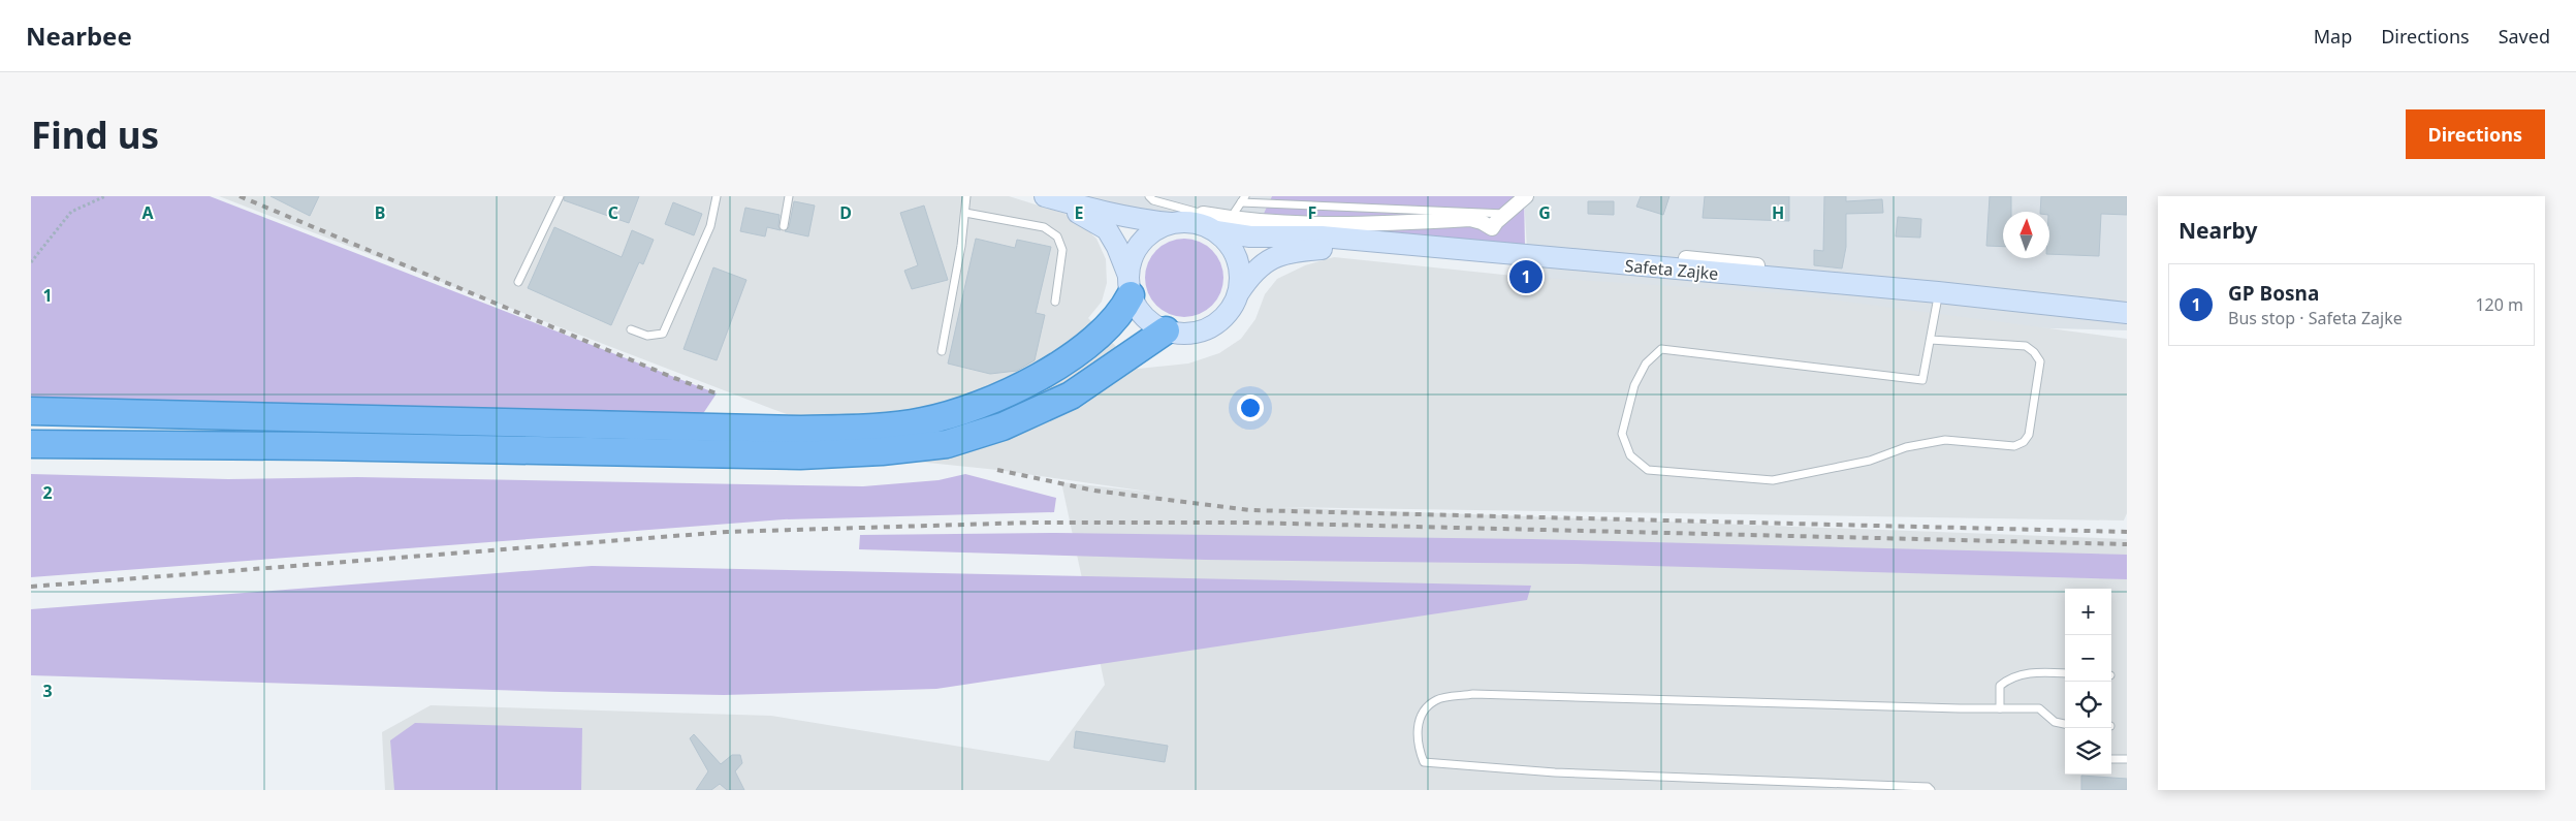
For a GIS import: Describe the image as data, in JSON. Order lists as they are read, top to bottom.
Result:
{
  "streets": {
    "main road": ["Safeta Zajke"]
  },
  "north": "top",
  "page": {
    "header": "Nearbee",
    "nav": ["Map", "Directions", "Saved"],
    "buttons": "Directions",
    "title": "Find us",
    "heading": "Nearby",
    "pins": "1",
    "list": [
      {
        "mark": "1",
        "name": "GP Bosna",
        "note": "Bus stop · Safeta Zajke",
        "value": "120 m"
      }
    ],
    "map_buttons": ["+", "−"]
  },
  "grid": {
    "columns": [
      "A",
      "B",
      "C",
      "D",
      "E",
      "F",
      "G",
      "H"
    ],
    "rows": ["1", "2", "3"]
  }
}
